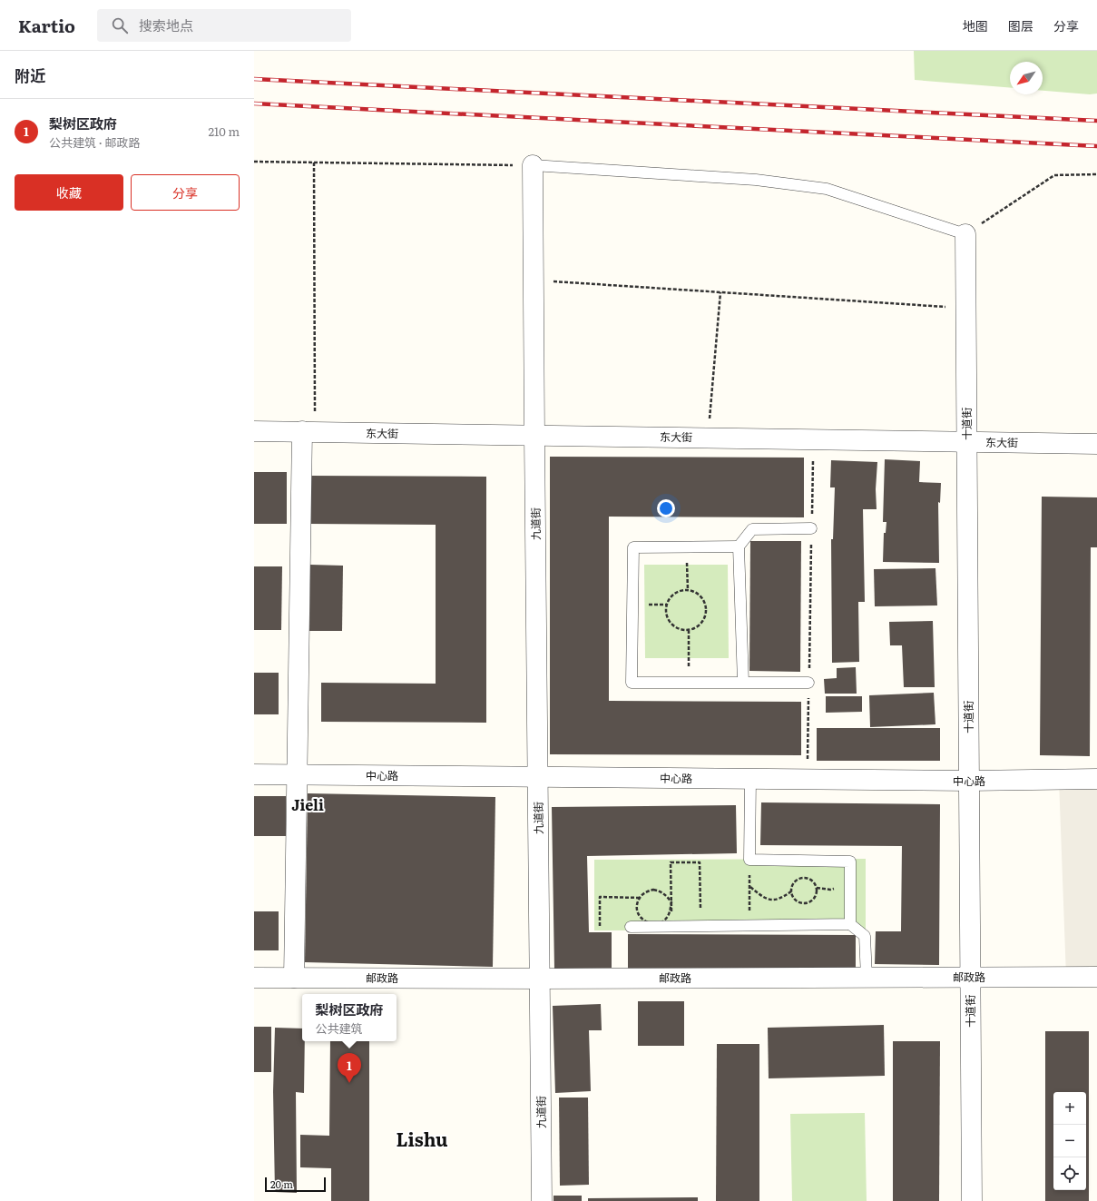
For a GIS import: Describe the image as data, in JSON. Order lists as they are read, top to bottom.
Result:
{
  "streets": {
    "street": [
      "十道街",
      "东大街",
      "九道街",
      "中心路",
      "邮政路"
    ]
  },
  "crossings": [
    ["十道街", "东大街"],
    ["十道街", "中心路"],
    ["十道街", "邮政路"],
    ["东大街", "九道街"],
    ["九道街", "中心路"],
    ["九道街", "邮政路"]
  ],
  "districts": ["Jieli", "Lishu"],
  "scale_bar": "20 m",
  "north": "bottom left",
  "page": {
    "header": "Kartio",
    "search": "搜索地点",
    "nav": ["地图", "图层", "分享"],
    "heading": "附近",
    "list": [
      {
        "mark": "1",
        "name": "梨树区政府",
        "note": "公共建筑 · 邮政路",
        "value": "210 m"
      }
    ],
    "buttons": ["收藏", "分享"],
    "popup": ["梨树区政府", "公共建筑"],
    "pins": "1",
    "map_buttons": ["+", "−"],
    "scale": "20 m"
  }
}
